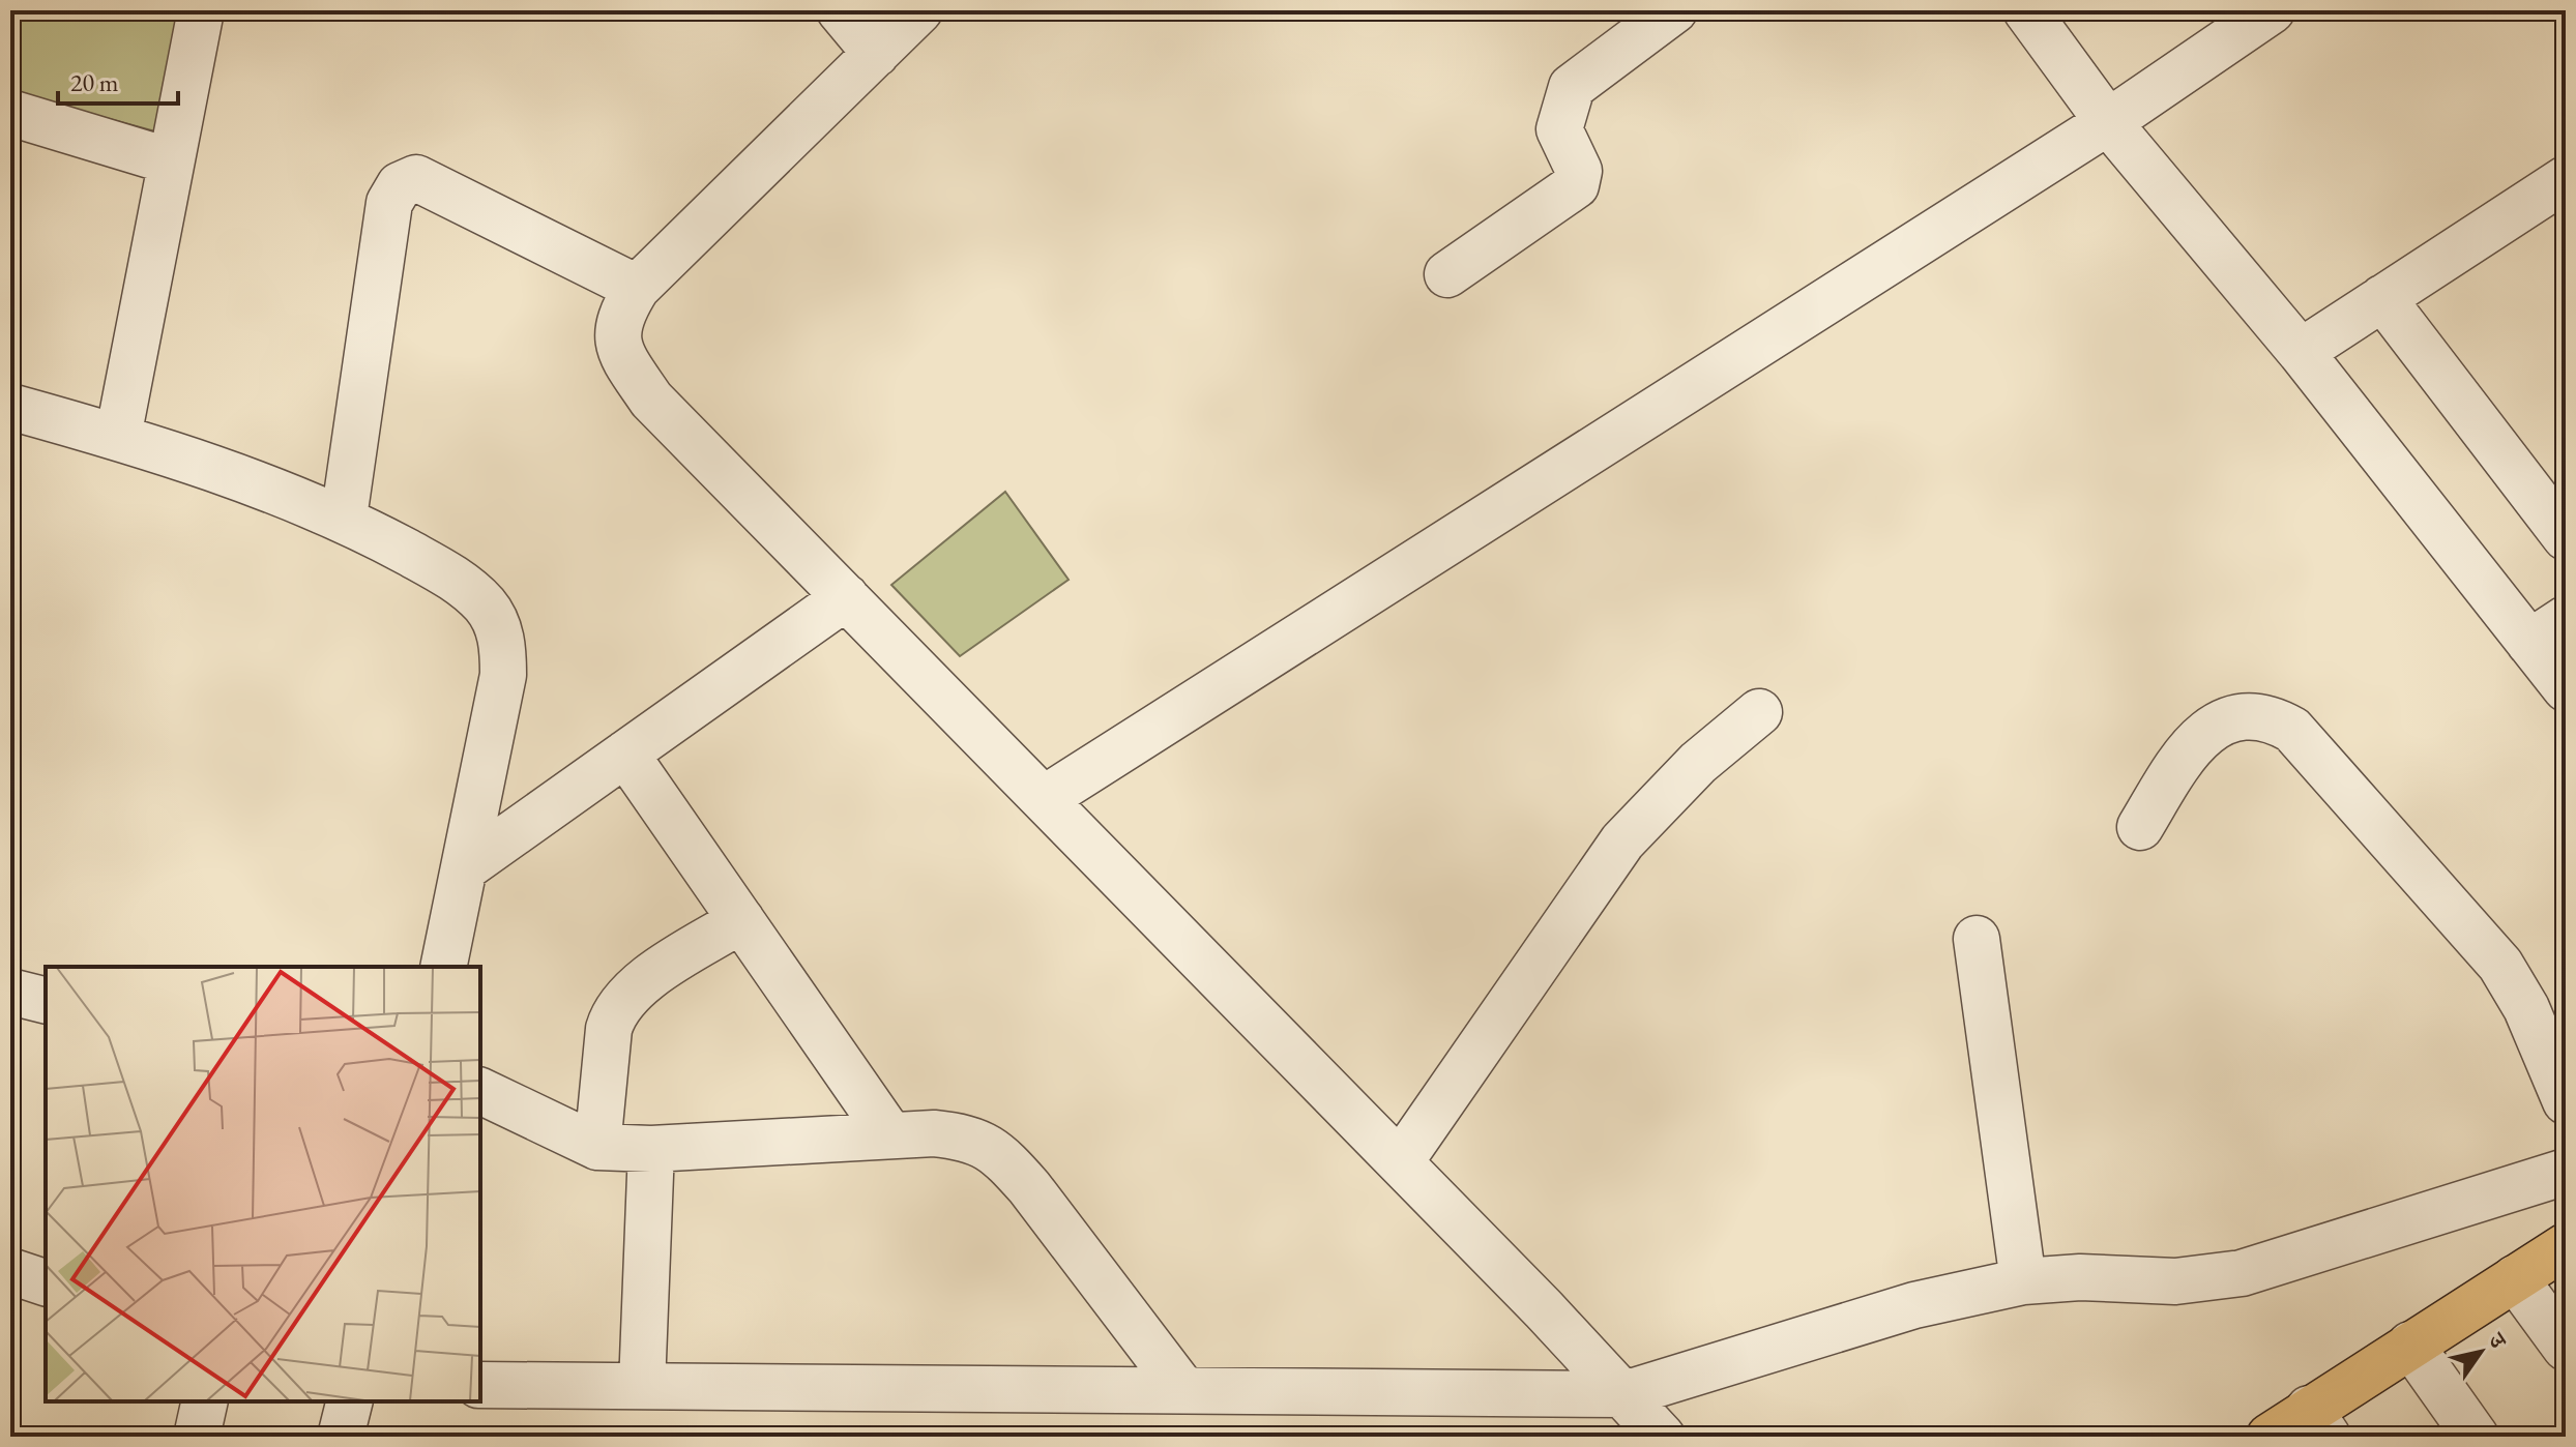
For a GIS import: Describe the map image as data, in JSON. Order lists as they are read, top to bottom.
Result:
{
  "scale_bar": "20 m",
  "north": "top right"
}
